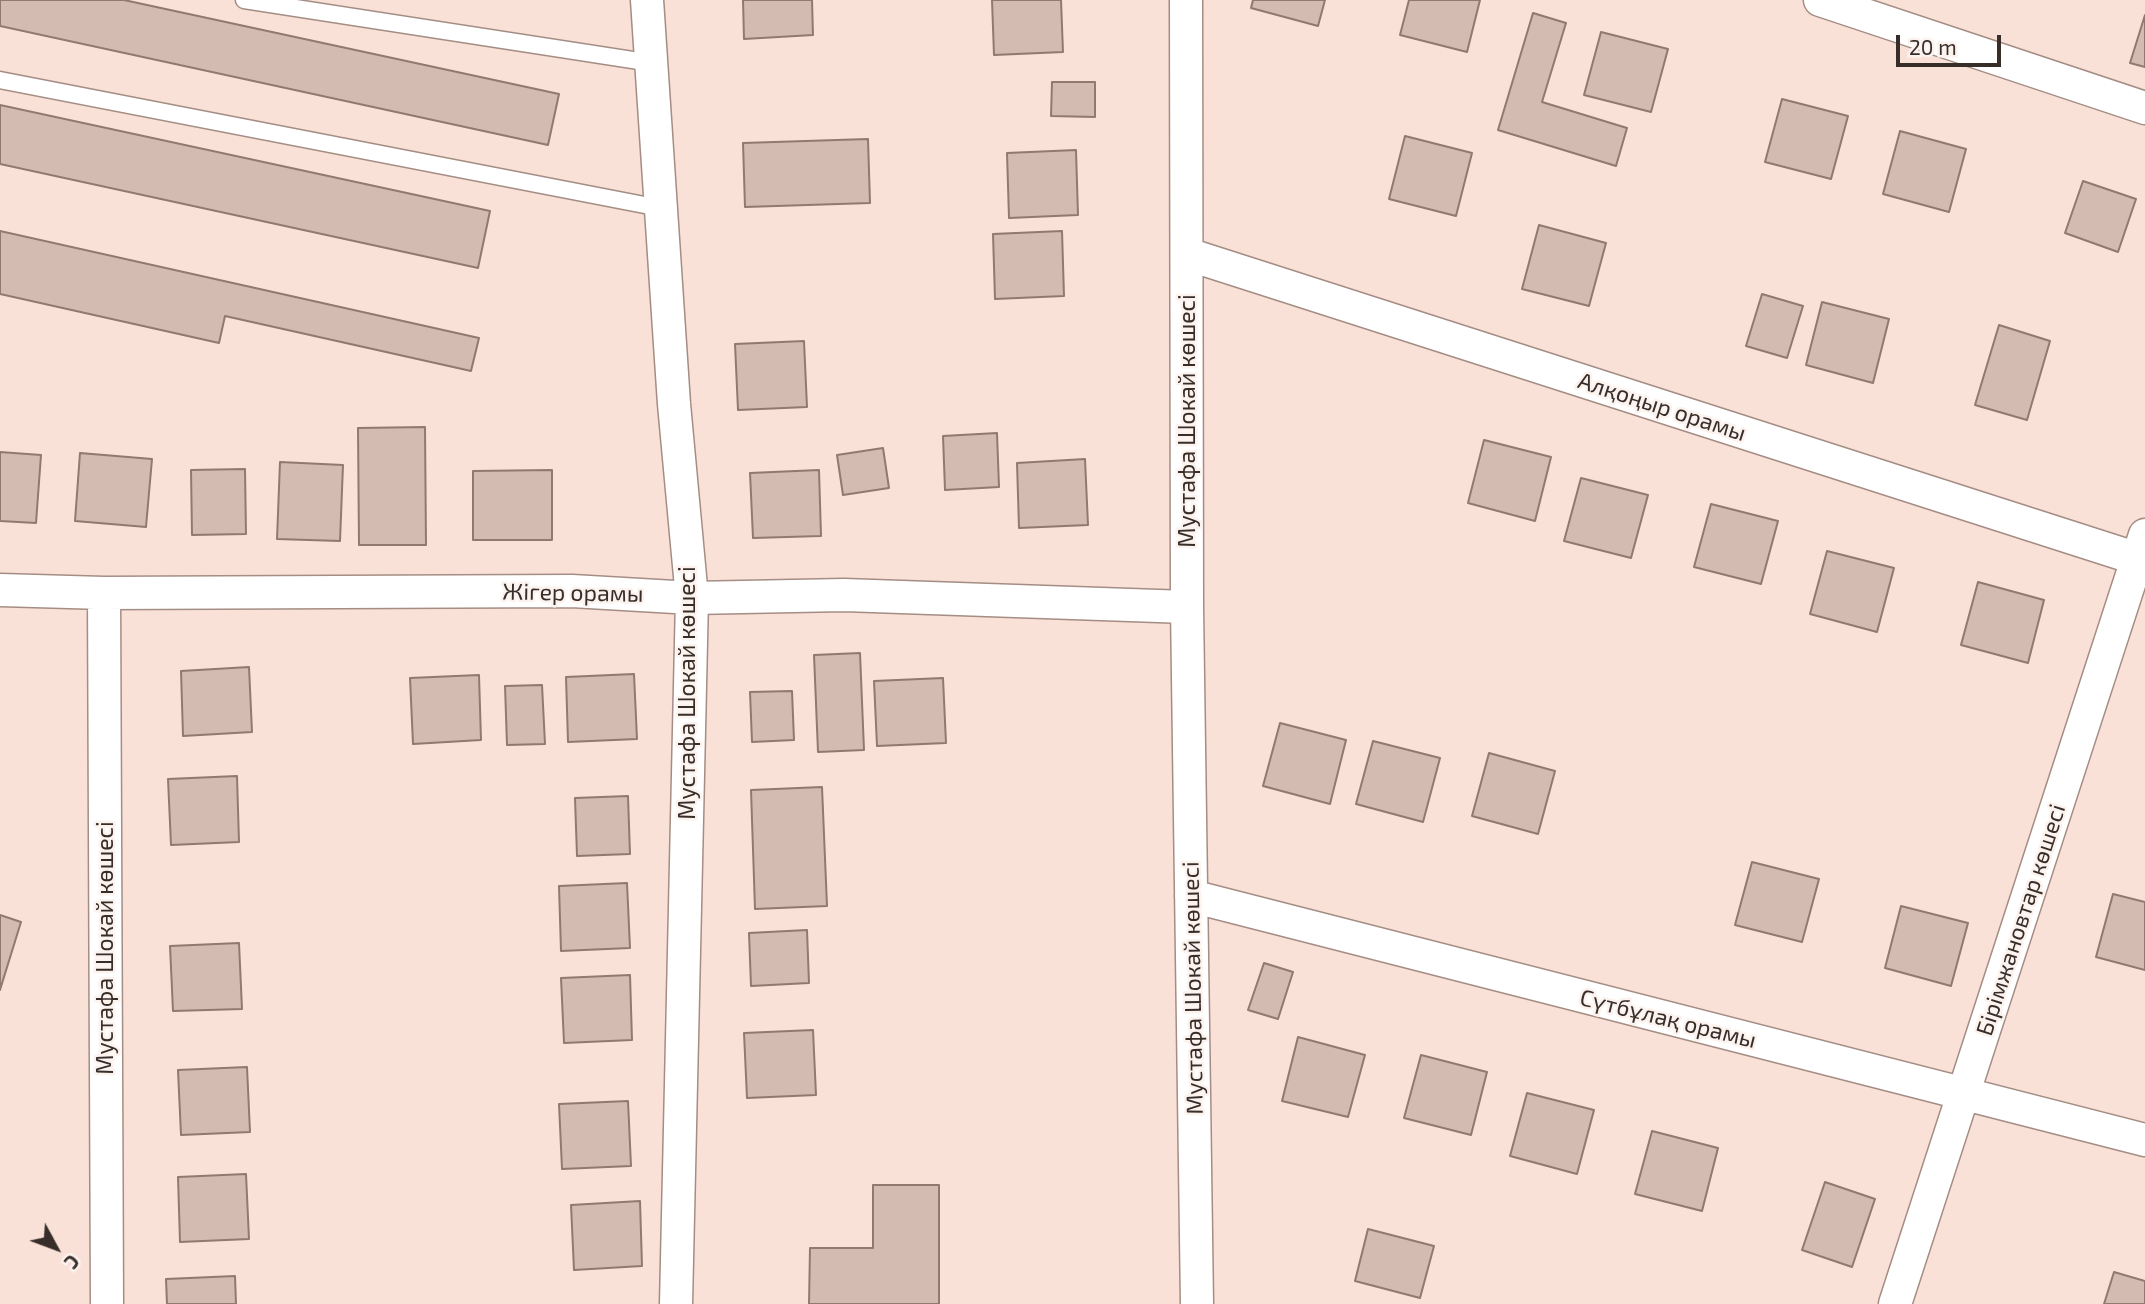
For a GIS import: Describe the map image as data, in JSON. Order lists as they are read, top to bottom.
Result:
{
  "streets": {
    "street": [
      "Алқоңыр орамы",
      "Мустафа Шокай көшесі",
      "Жігер орамы",
      "Бірімжановтар көшесі",
      "Cүтбұлақ орамы"
    ]
  },
  "crossings": [
    ["Алқоңыр орамы", "Мустафа Шокай көшесі"],
    ["Алқоңыр орамы", "Бірімжановтар көшесі"],
    ["Мустафа Шокай көшесі", "Жігер орамы"],
    ["Мустафа Шокай көшесі", "Cүтбұлақ орамы"],
    ["Бірімжановтар көшесі", "Cүтбұлақ орамы"]
  ],
  "scale_bar": "20 m",
  "north": "bottom right"
}
